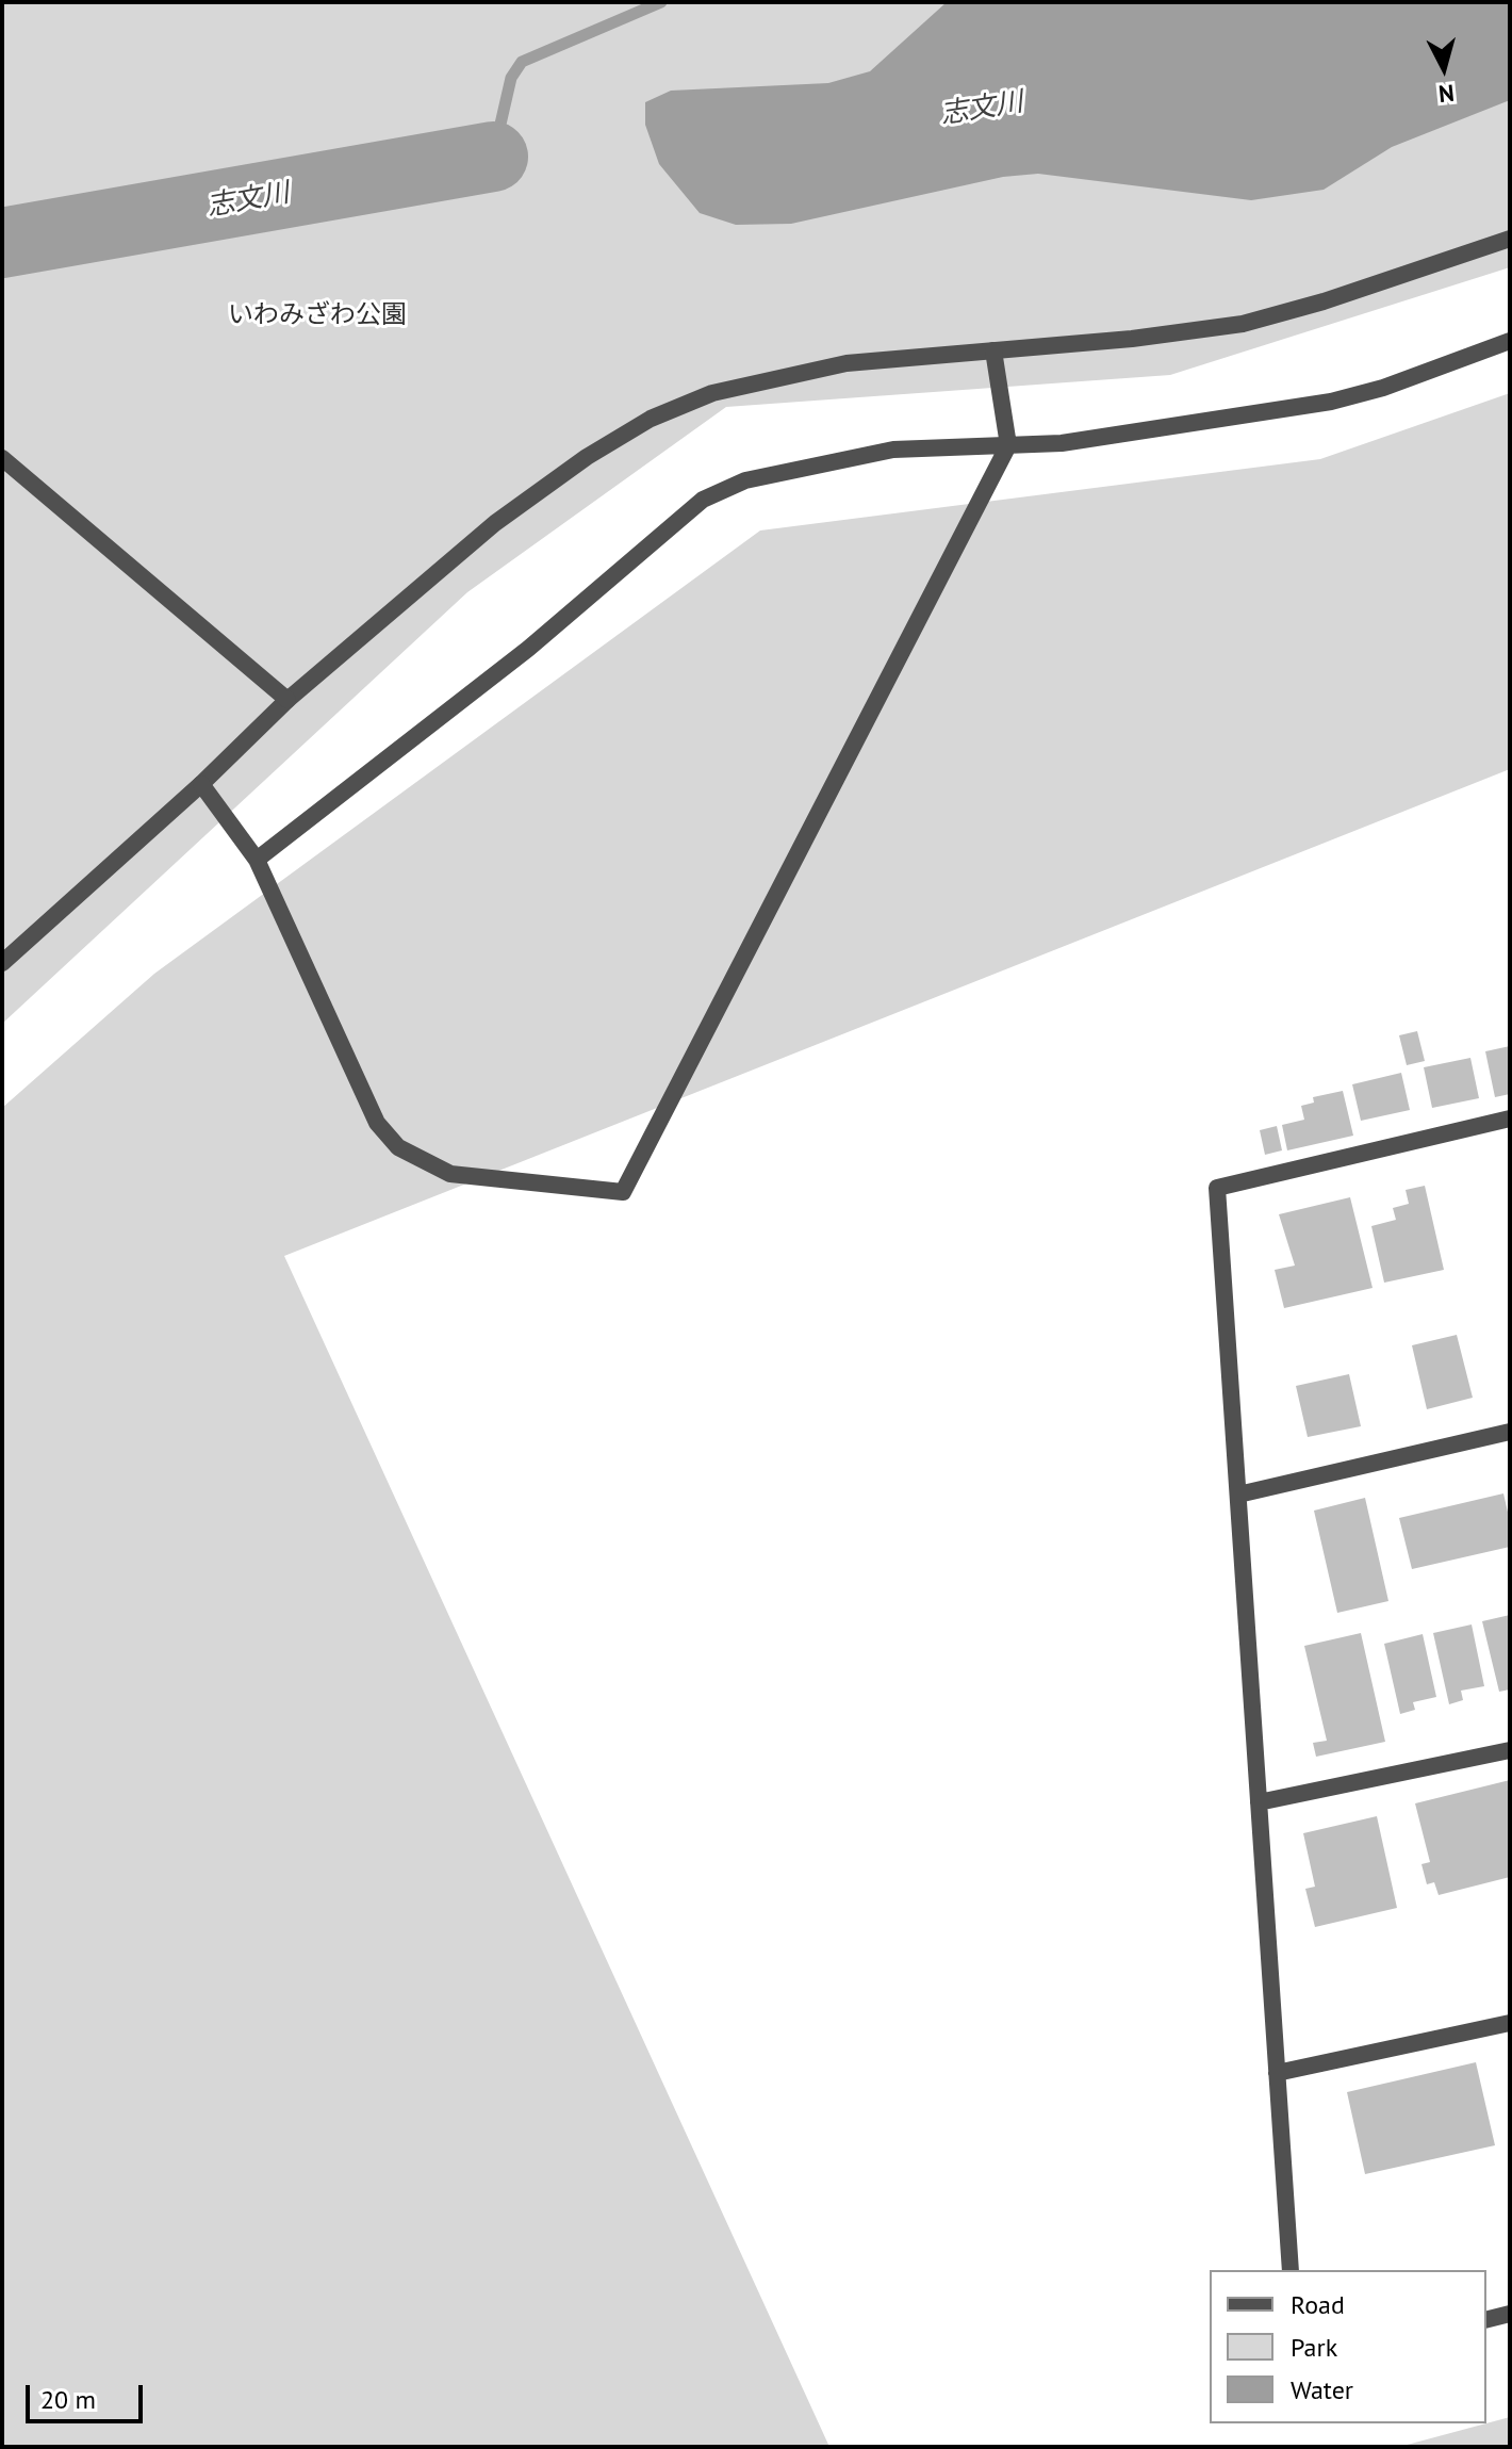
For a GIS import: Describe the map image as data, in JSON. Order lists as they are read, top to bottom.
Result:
{
  "water": ["志文川"],
  "parks": ["いわみざわ公園"],
  "legend": ["Road", "Park", "Water"],
  "scale_bar": "20 m",
  "north": "bottom"
}
